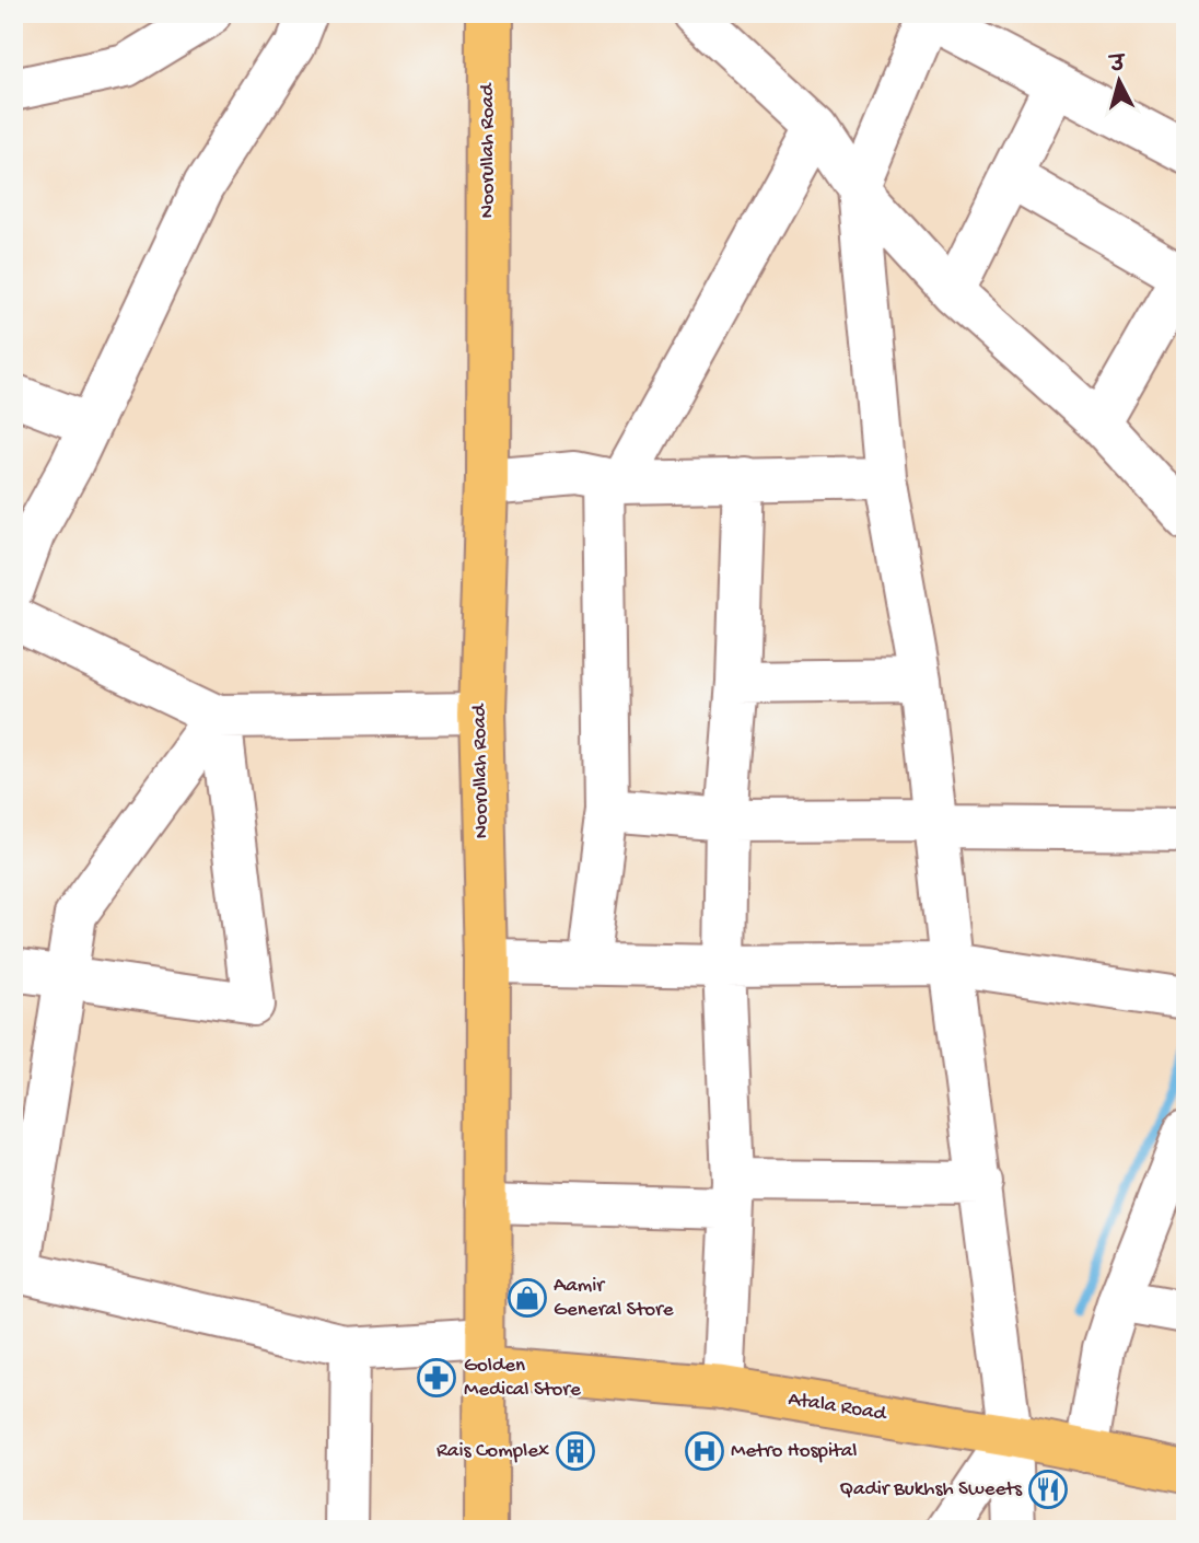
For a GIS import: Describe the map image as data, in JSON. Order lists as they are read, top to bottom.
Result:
{
  "streets": {
    "main road": ["Noorullah Road", "Atala Road"]
  },
  "crossings": [
    ["Noorullah Road", "Atala Road"]
  ],
  "places": {
    "shop": ["Aamir General Store"],
    "pharmacy": ["Golden Medical Store"],
    "building": ["Rais Complex"],
    "hospital": ["Metro Hospital"],
    "restaurant": ["Qadir Bukhsh Sweets"]
  },
  "north": "top"
}
